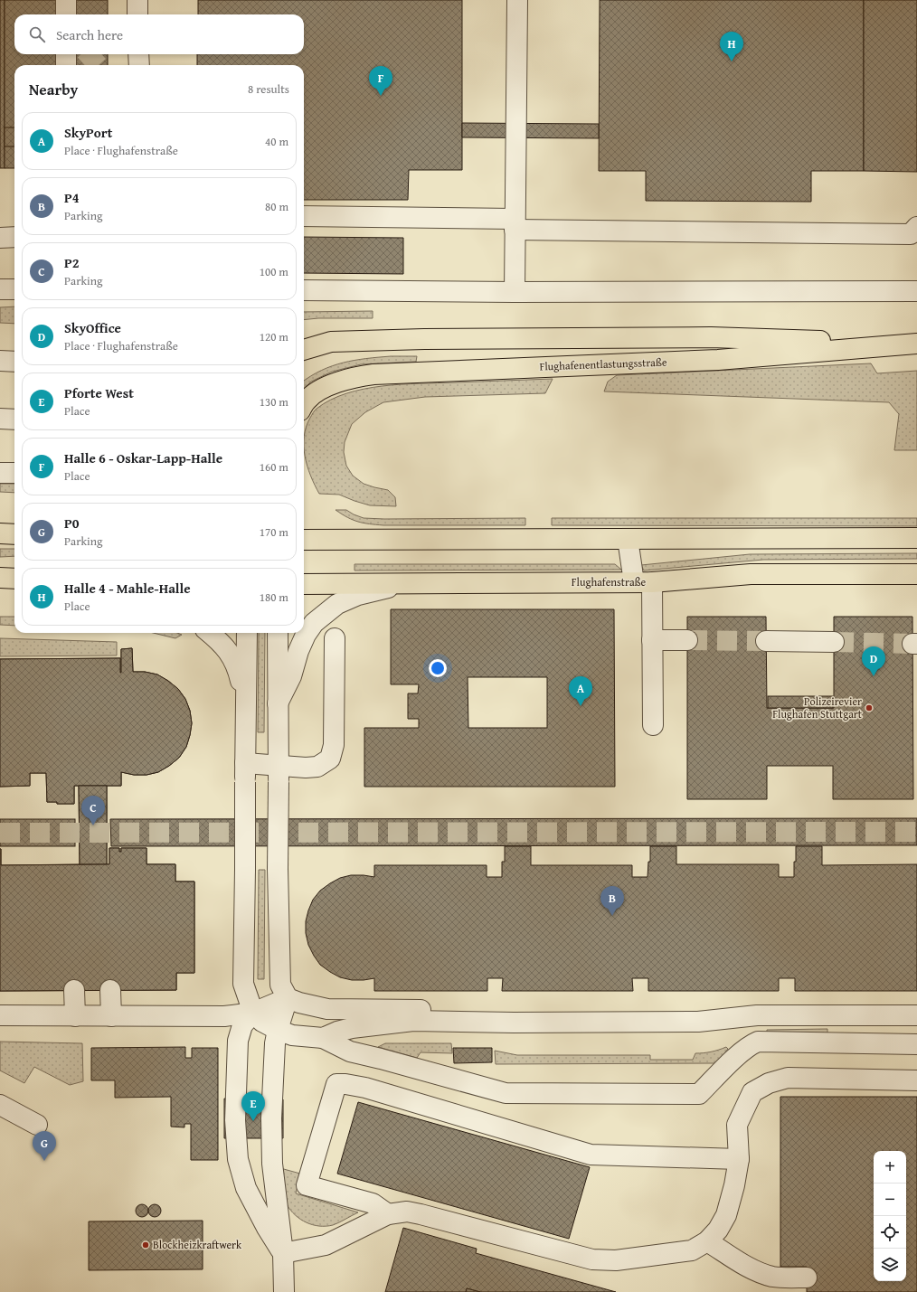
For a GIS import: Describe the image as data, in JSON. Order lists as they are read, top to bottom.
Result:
{
  "streets": {
    "main road": ["Flughafenentlastungsstraße", "Flughafenstraße"]
  },
  "places": ["Polizeirevier Flughafen Stuttgart", "Blockheizkraftwerk"],
  "page": {
    "search": "Search here",
    "pins": [
      "H",
      "F",
      "D",
      "A",
      "C",
      "B",
      "E",
      "G"
    ],
    "heading": ["Nearby", "8 results"],
    "list": [
      {
        "mark": "A",
        "name": "SkyPort",
        "note": "Place · Flughafenstraße",
        "value": "40 m"
      },
      {
        "mark": "B",
        "name": "P4",
        "note": "Parking",
        "value": "80 m"
      },
      {
        "mark": "C",
        "name": "P2",
        "note": "Parking",
        "value": "100 m"
      },
      {
        "mark": "D",
        "name": "SkyOffice",
        "note": "Place · Flughafenstraße",
        "value": "120 m"
      },
      {
        "mark": "E",
        "name": "Pforte West",
        "note": "Place",
        "value": "130 m"
      },
      {
        "mark": "F",
        "name": "Halle 6 - Oskar-Lapp-Halle",
        "note": "Place",
        "value": "160 m"
      },
      {
        "mark": "G",
        "name": "P0",
        "note": "Parking",
        "value": "170 m"
      },
      {
        "mark": "H",
        "name": "Halle 4 - Mahle-Halle",
        "note": "Place",
        "value": "180 m"
      }
    ],
    "map_buttons": ["+", "−"]
  }
}
